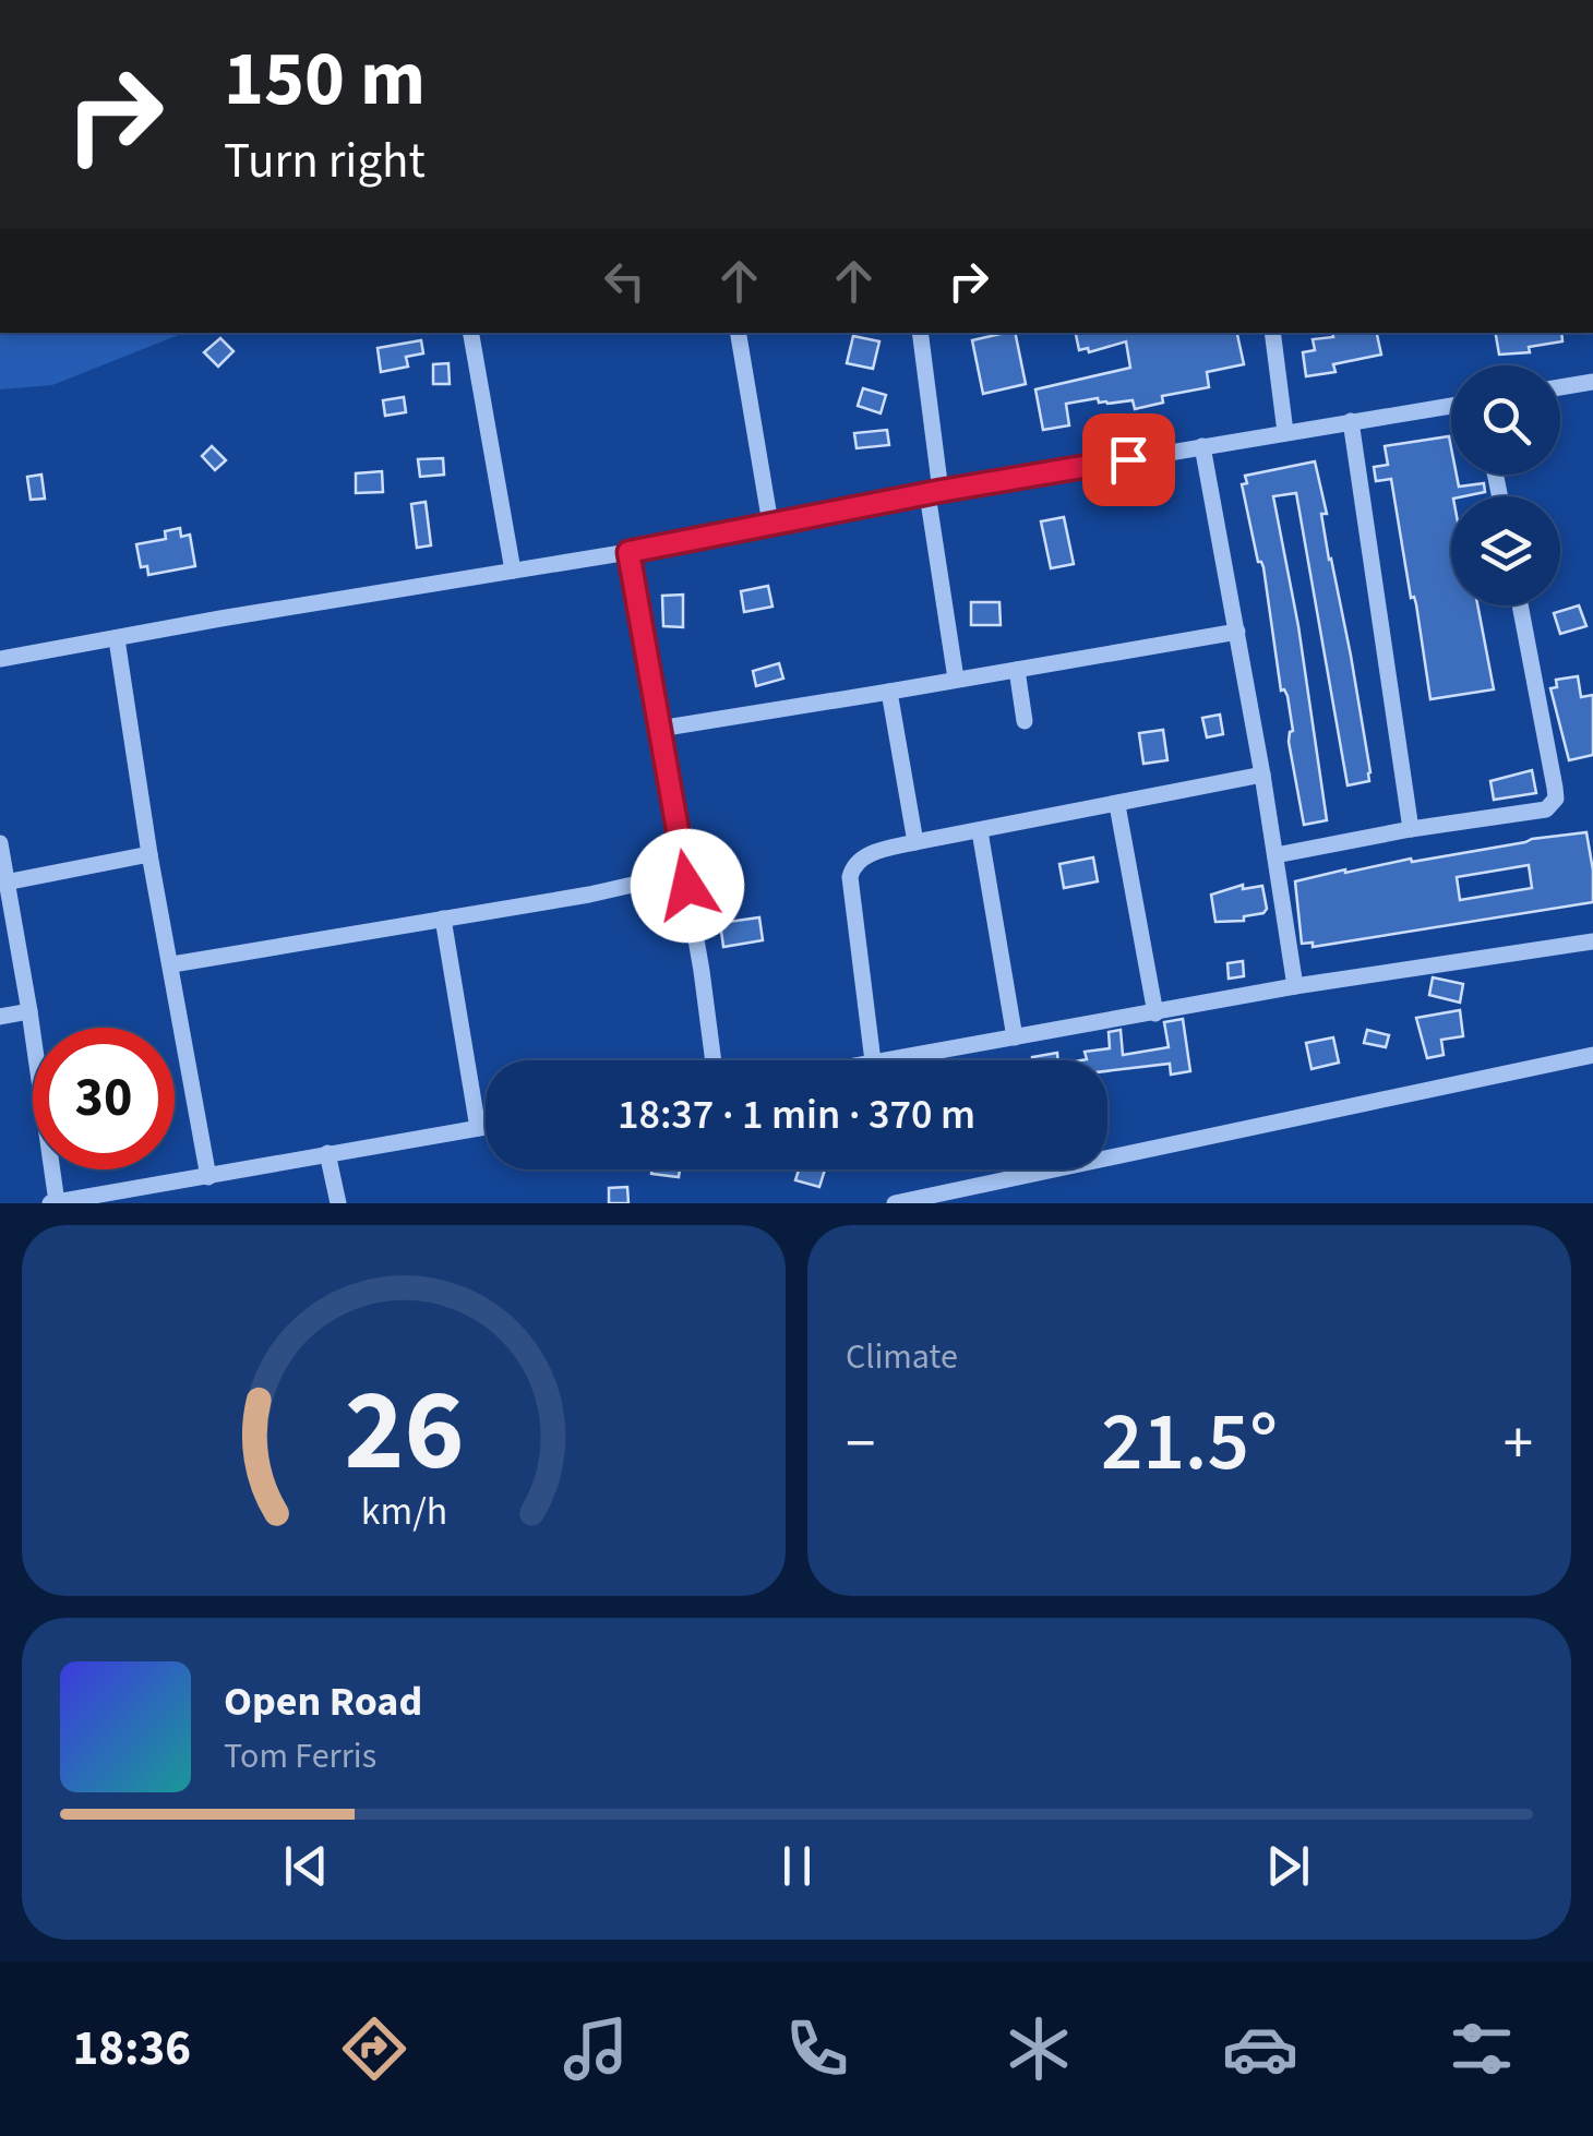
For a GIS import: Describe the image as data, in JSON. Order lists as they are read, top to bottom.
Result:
{
  "page": {
    "turn": ["150 m", "Turn right"],
    "limit": "30",
    "trip": "18:37 · 1 min · 370 m",
    "tile": "Climate",
    "heat": ["−", "21.5°", "+"],
    "song": ["Open Road", "Tom Ferris"],
    "tabs": "18:36",
    "gauge": ["26", "km/h"]
  }
}
